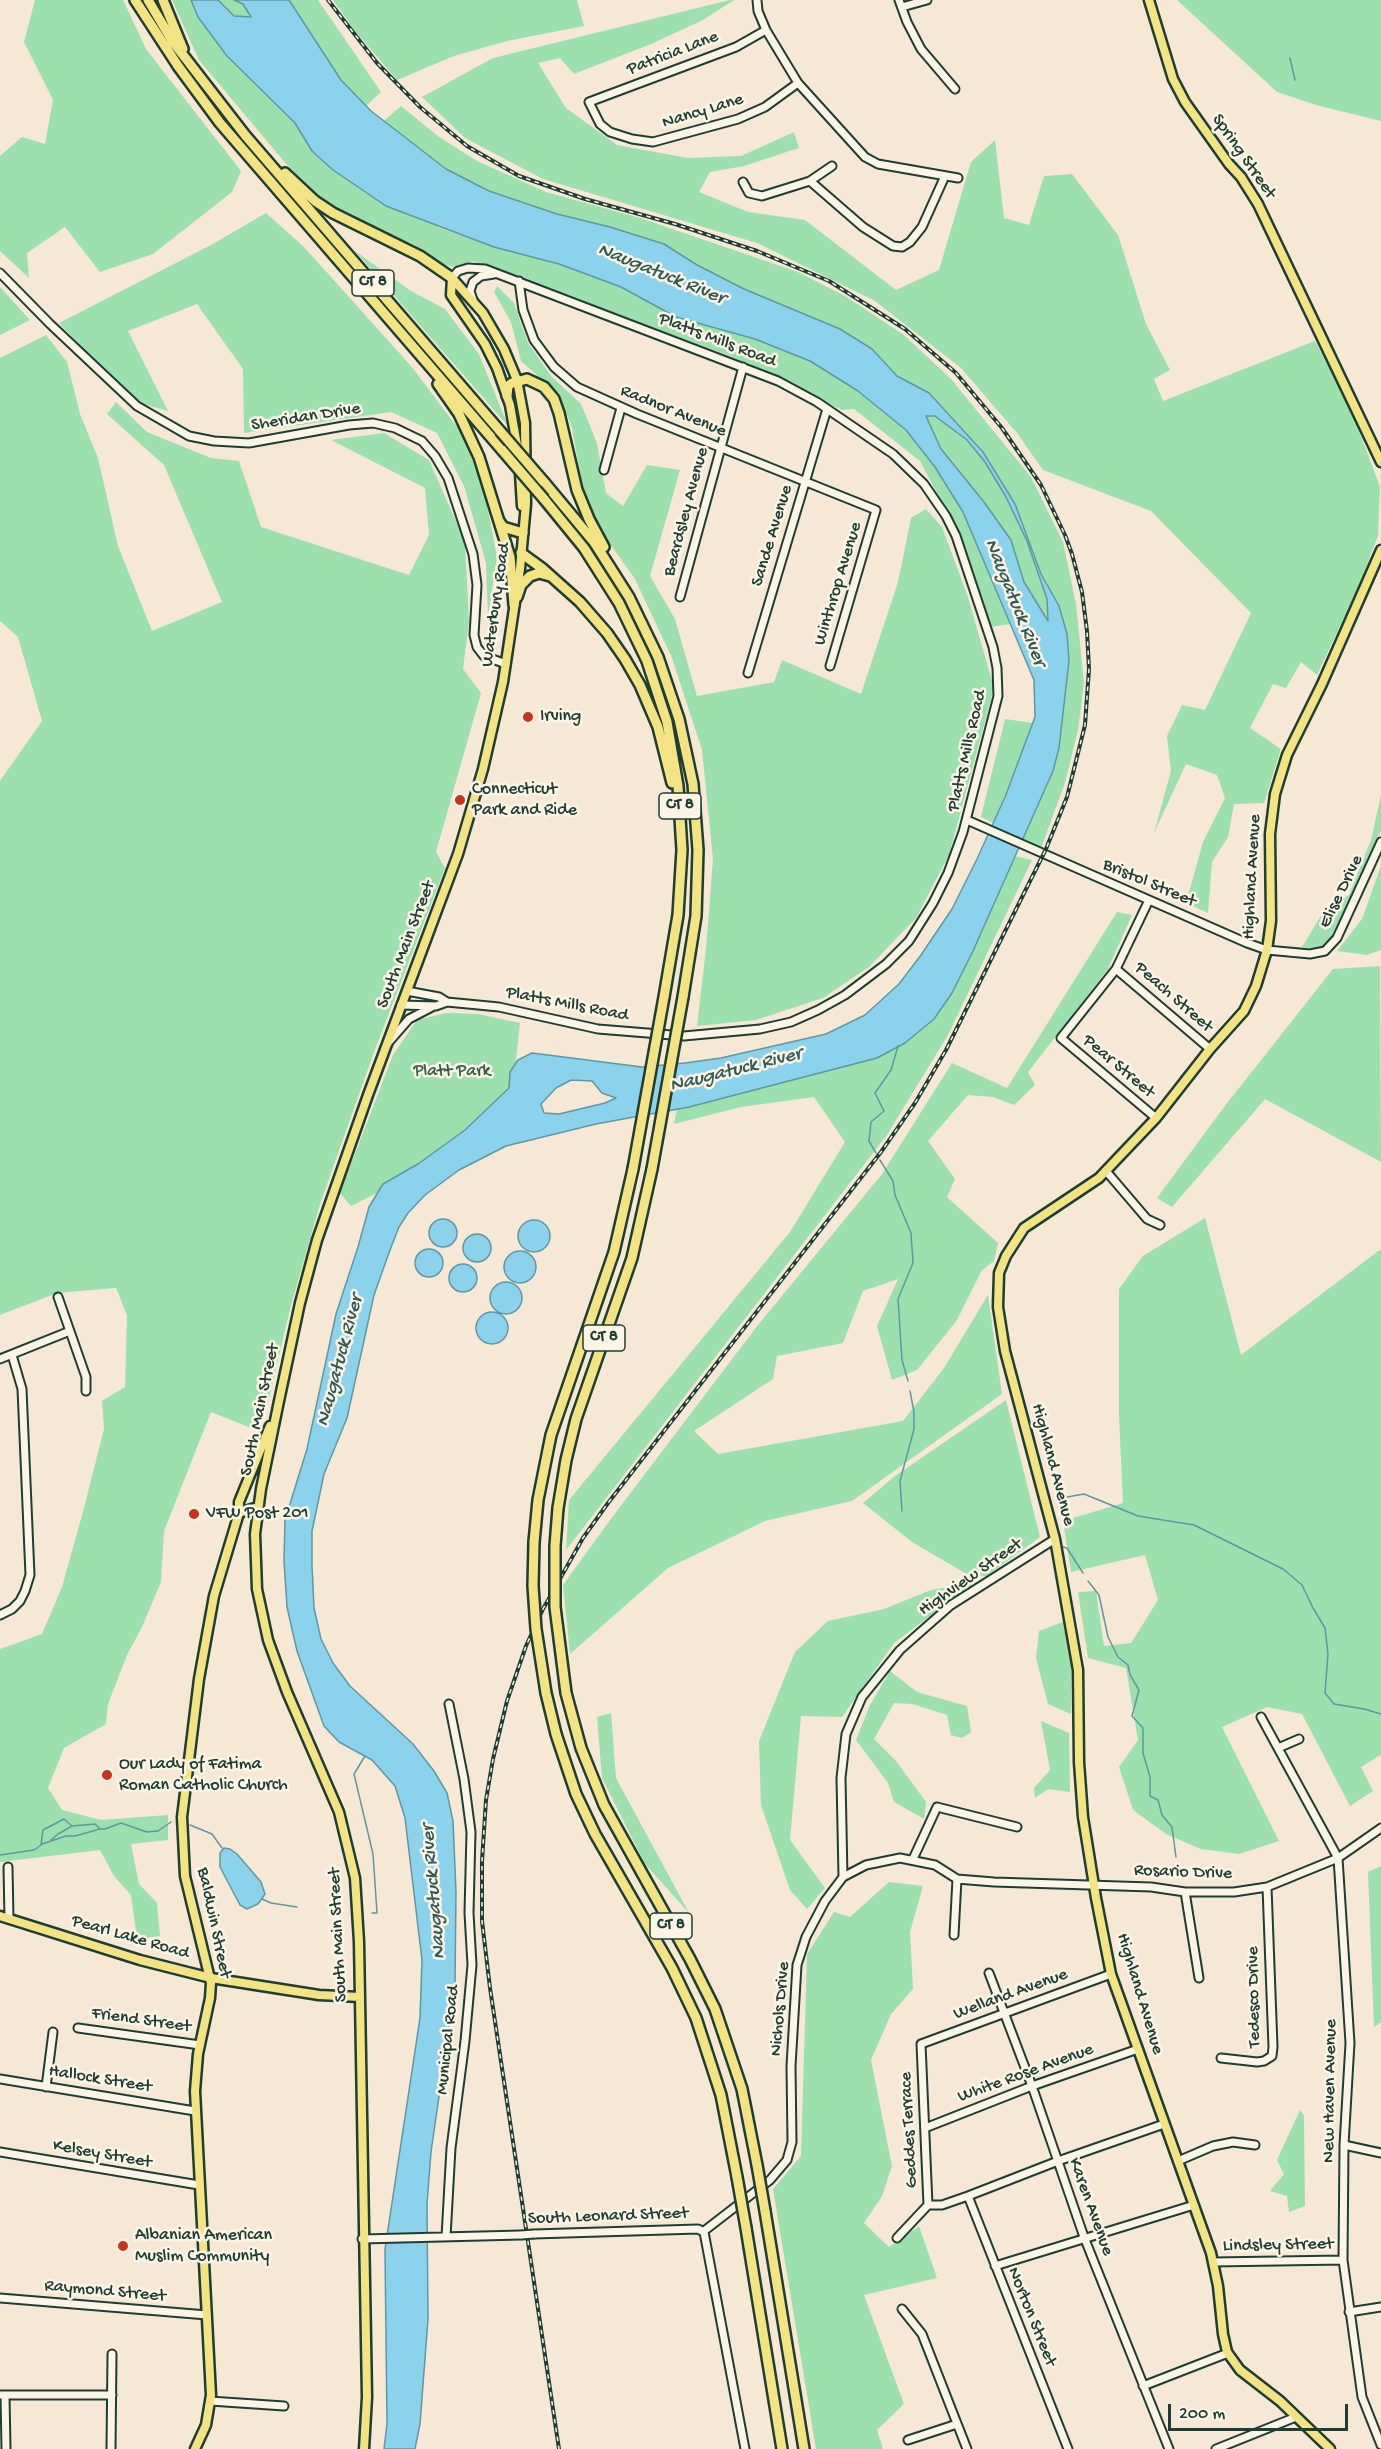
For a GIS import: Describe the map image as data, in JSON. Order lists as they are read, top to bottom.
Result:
{
  "streets": {
    "highway": ["CT 8"],
    "main road": [
      "Spring Street",
      "Waterbury Road",
      "Highland Avenue",
      "South Main Street",
      "Baldwin Street",
      "Pearl Lake Road"
    ],
    "street": [
      "Patricia Lane",
      "Nancy Lane",
      "Platts Mills Road",
      "Radnor Avenue",
      "Sheridan Drive",
      "Beardsley Avenue",
      "Sande Avenue",
      "Winthrop Avenue",
      "Bristol Street",
      "Elise Drive",
      "Peach Street",
      "Pear Street",
      "Highview Street",
      "Rosario Drive",
      "Welland Avenue",
      "Tedesco Drive",
      "Nichols Drive",
      "Friend Street",
      "Municipal Road",
      "White Rose Avenue",
      "Hallock Street",
      "New Haven Avenue",
      "Geddes Terrace",
      "Kelsey Street",
      "Karen Avenue",
      "South Leonard Street",
      "Lindsley Street",
      "Raymond Street",
      "Norton Street"
    ]
  },
  "crossings": [
    ["Patricia Lane", "Nancy Lane"],
    ["Platts Mills Road", "Radnor Avenue"],
    ["Platts Mills Road", "Beardsley Avenue"],
    ["Platts Mills Road", "Sande Avenue"],
    ["Platts Mills Road", "Waterbury Road"],
    ["Platts Mills Road", "Bristol Street"],
    ["Platts Mills Road", "South Main Street"],
    ["Radnor Avenue", "Beardsley Avenue"],
    ["Radnor Avenue", "Sande Avenue"],
    ["Radnor Avenue", "Winthrop Avenue"],
    ["Sheridan Drive", "Waterbury Road"],
    ["Waterbury Road", "South Main Street"],
    ["Highland Avenue", "Bristol Street"],
    ["Highland Avenue", "Peach Street"],
    ["Highland Avenue", "Pear Street"],
    ["Highland Avenue", "Highview Street"],
    ["Highland Avenue", "Rosario Drive"],
    ["Highland Avenue", "Welland Avenue"],
    ["Highland Avenue", "Nichols Drive"],
    ["Highland Avenue", "White Rose Avenue"],
    ["Highland Avenue", "Lindsley Street"],
    ["Bristol Street", "Elise Drive"],
    ["South Main Street", "Baldwin Street"],
    ["South Main Street", "Pearl Lake Road"],
    ["South Main Street", "South Leonard Street"],
    ["Peach Street", "Pear Street"],
    ["Highview Street", "Nichols Drive"],
    ["Rosario Drive", "Tedesco Drive"],
    ["Rosario Drive", "Nichols Drive"],
    ["Rosario Drive", "New Haven Avenue"],
    ["Baldwin Street", "Pearl Lake Road"],
    ["Baldwin Street", "Friend Street"],
    ["Baldwin Street", "Hallock Street"],
    ["Baldwin Street", "Kelsey Street"],
    ["Baldwin Street", "Raymond Street"],
    ["Welland Avenue", "Geddes Terrace"],
    ["Welland Avenue", "Karen Avenue"],
    ["Nichols Drive", "South Leonard Street"],
    ["Municipal Road", "South Leonard Street"],
    ["White Rose Avenue", "Geddes Terrace"],
    ["White Rose Avenue", "Karen Avenue"],
    ["New Haven Avenue", "Lindsley Street"]
  ],
  "water": ["Naugatuck River"],
  "parks": ["Platt Park"],
  "places": [
    "Irving",
    "Connecticut Park and Ride",
    "VFW Post 201",
    "Our Lady of Fatima Roman Catholic Church",
    "Albanian American Muslim Community"
  ],
  "scale_bar": "200 m"
}
